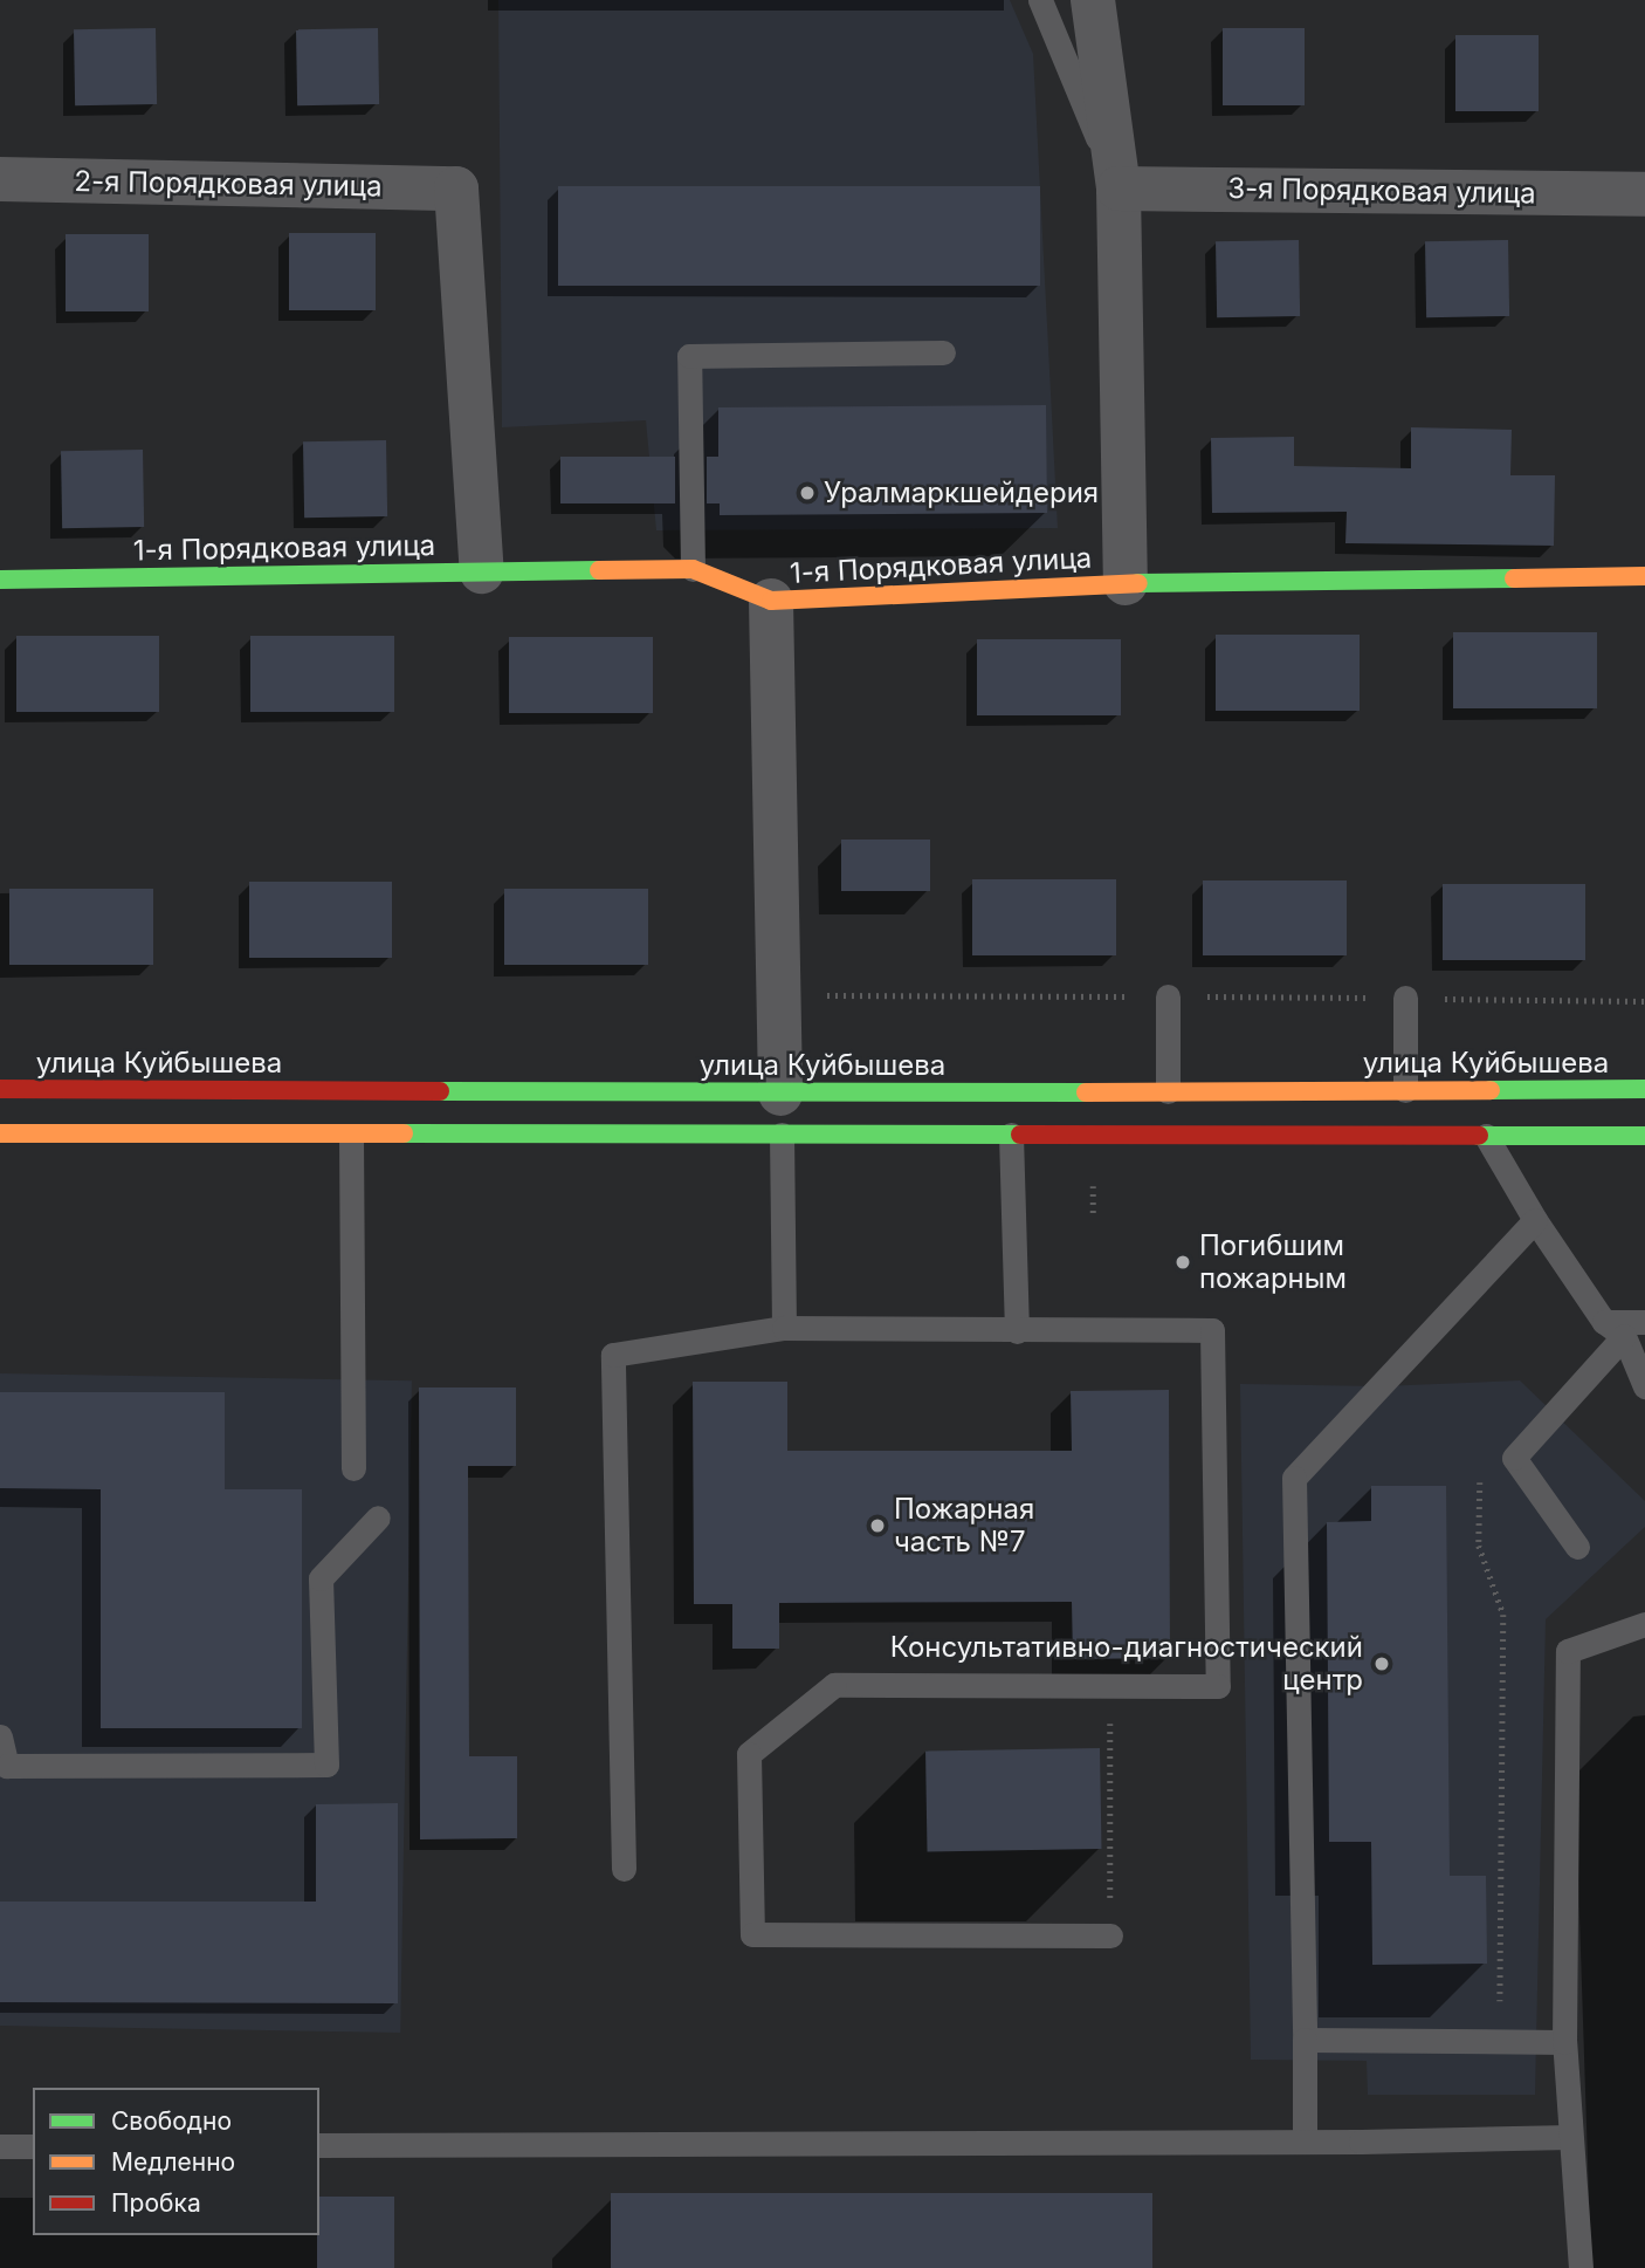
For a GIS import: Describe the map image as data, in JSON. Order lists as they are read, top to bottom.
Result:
{
  "streets": {
    "main road": ["1-я Порядковая улица", "улица Куйбышева"],
    "street": ["2-я Порядковая улица", "3-я Порядковая улица"]
  },
  "crossings": [
    ["2-я Порядковая улица", "1-я Порядковая улица"]
  ],
  "places": [
    "Уралмаркшейдерия",
    "Погибшим пожарным",
    "Пожарная часть №7",
    "Консультативно-диагностический центр"
  ],
  "legend": ["Свободно", "Медленно", "Пробка"]
}
